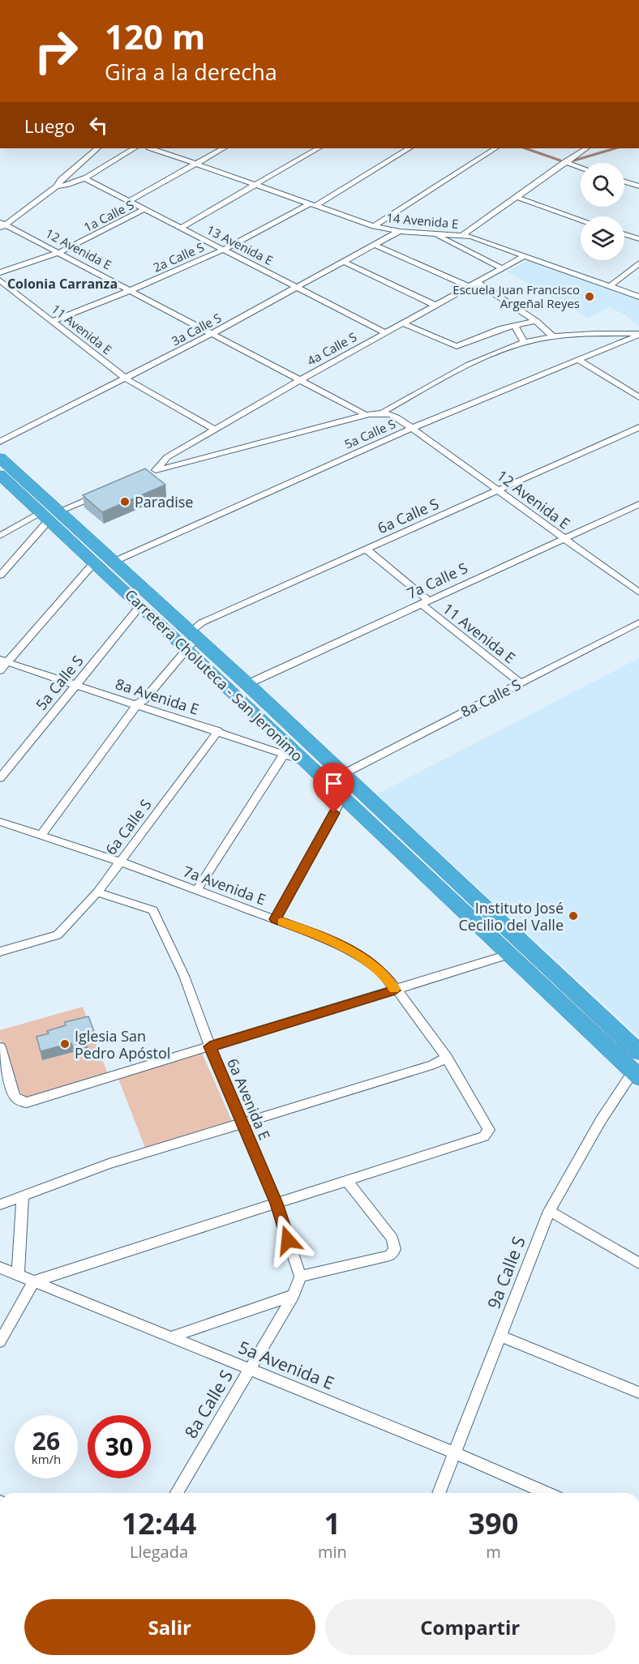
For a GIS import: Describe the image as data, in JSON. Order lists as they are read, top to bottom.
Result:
{
  "streets": {
    "highway": ["Carretera Choluteca - San Jeronimo"],
    "street": [
      "1a Calle S",
      "14 Avenida E",
      "13 Avenida E",
      "12 Avenida E",
      "2a Calle S",
      "11 Avenida E",
      "3a Calle S",
      "4a Calle S",
      "5a Calle S",
      "6a Calle S",
      "7a Calle S",
      "8a Avenida E",
      "8a Calle S",
      "7a Avenida E",
      "6a Avenida E",
      "9a Calle S",
      "5a Avenida E"
    ]
  },
  "crossings": [
    ["1a Calle S", "14 Avenida E"],
    ["1a Calle S", "13 Avenida E"],
    ["1a Calle S", "12 Avenida E"],
    ["14 Avenida E", "2a Calle S"],
    ["14 Avenida E", "3a Calle S"],
    ["14 Avenida E", "4a Calle S"],
    ["13 Avenida E", "2a Calle S"],
    ["13 Avenida E", "3a Calle S"],
    ["13 Avenida E", "4a Calle S"],
    ["12 Avenida E", "2a Calle S"],
    ["12 Avenida E", "3a Calle S"],
    ["12 Avenida E", "4a Calle S"],
    ["12 Avenida E", "5a Calle S"],
    ["12 Avenida E", "6a Calle S"],
    ["12 Avenida E", "7a Calle S"],
    ["2a Calle S", "11 Avenida E"],
    ["11 Avenida E", "3a Calle S"],
    ["11 Avenida E", "4a Calle S"],
    ["11 Avenida E", "6a Calle S"],
    ["11 Avenida E", "7a Calle S"],
    ["11 Avenida E", "8a Calle S"],
    ["5a Calle S", "Carretera Choluteca - San Jeronimo"],
    ["5a Calle S", "8a Avenida E"],
    ["6a Calle S", "Carretera Choluteca - San Jeronimo"],
    ["6a Calle S", "8a Avenida E"],
    ["6a Calle S", "7a Avenida E"],
    ["6a Calle S", "6a Avenida E"],
    ["7a Calle S", "Carretera Choluteca - San Jeronimo"],
    ["Carretera Choluteca - San Jeronimo", "8a Avenida E"],
    ["Carretera Choluteca - San Jeronimo", "8a Calle S"],
    ["Carretera Choluteca - San Jeronimo", "9a Calle S"],
    ["8a Calle S", "6a Avenida E"],
    ["8a Calle S", "5a Avenida E"],
    ["9a Calle S", "5a Avenida E"]
  ],
  "districts": ["Colonia Carranza"],
  "places": [
    "Escuela Juan Francisco Argeñal Reyes",
    "Paradise",
    "Instituto José Cecilio del Valle",
    "Iglesia San Pedro Apóstol"
  ],
  "page": {
    "turn": ["120 m", "Gira a la derecha"],
    "then": "Luego",
    "speed": "26 km/h",
    "limit": "30",
    "eta": [
      "12:44",
      "Llegada",
      "1",
      "min",
      "390",
      "m"
    ],
    "buttons": ["Salir", "Compartir"]
  }
}
